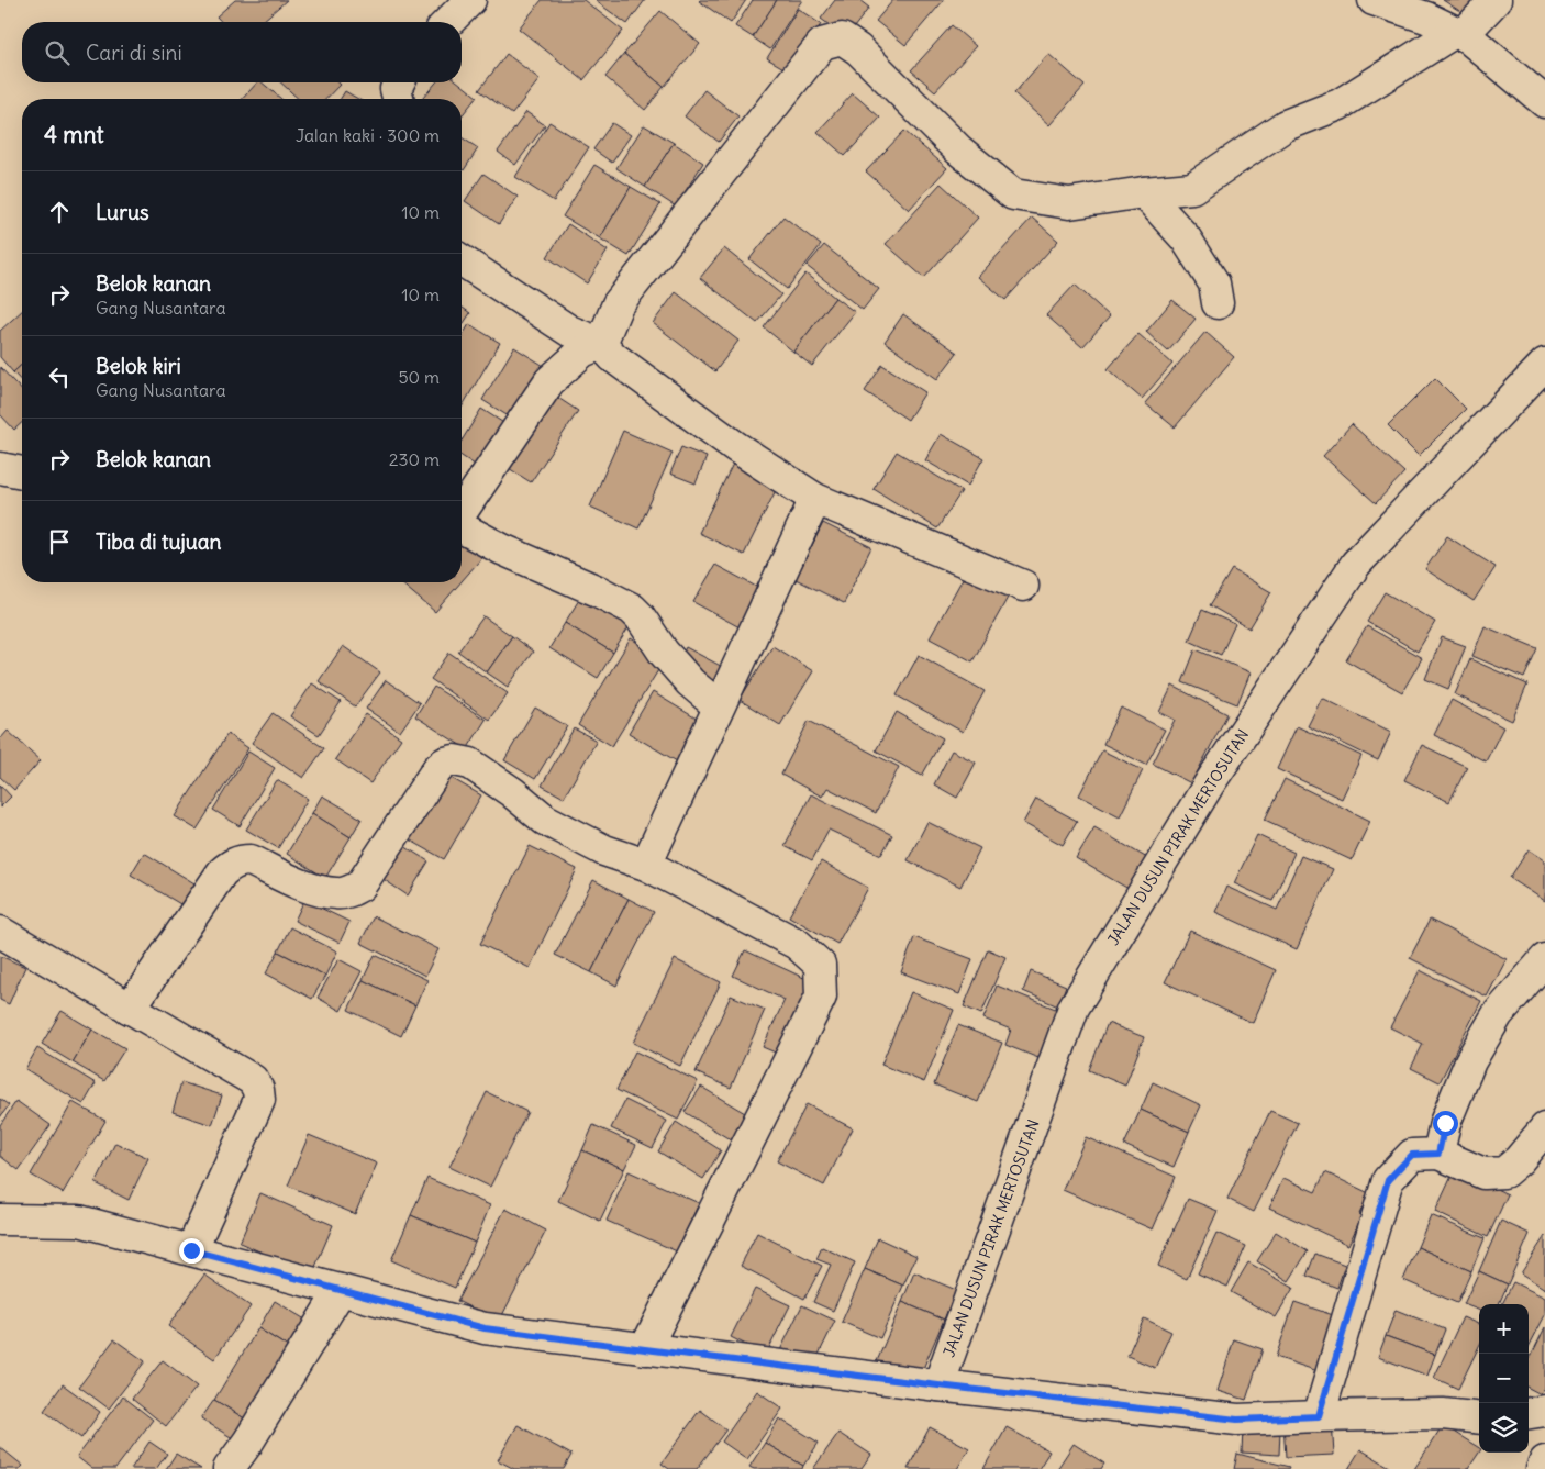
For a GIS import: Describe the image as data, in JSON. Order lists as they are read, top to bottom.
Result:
{
  "streets": {
    "street": ["JALAN DUSUN PIRAK MERTOSUTAN"]
  },
  "page": {
    "search": "Cari di sini",
    "heading": ["4 mnt", "Jalan kaki · 300 m"],
    "list": [
      ["Lurus", "10 m"],
      ["Belok kanan", "Gang Nusantara", "10 m"],
      ["Belok kiri", "Gang Nusantara", "50 m"],
      ["Belok kanan", "230 m"],
      "Tiba di tujuan"
    ],
    "map_buttons": ["+", "−"]
  }
}
